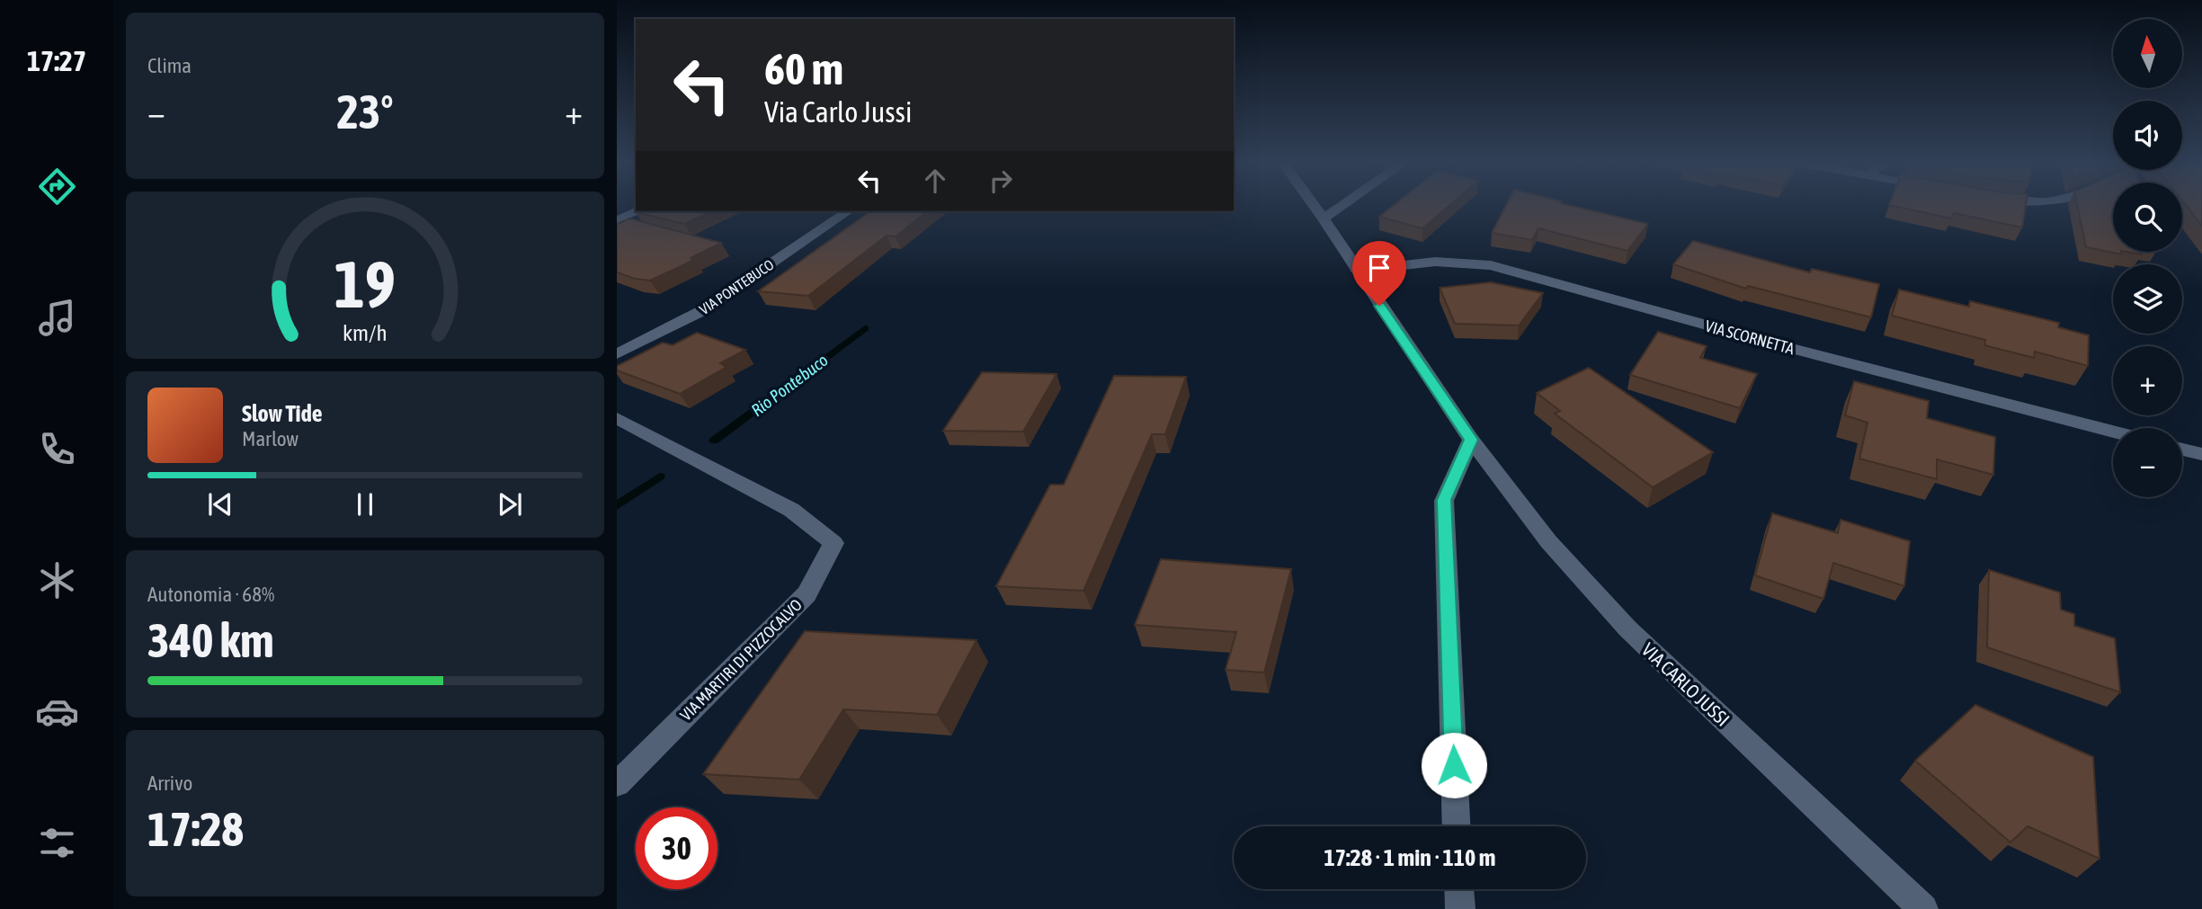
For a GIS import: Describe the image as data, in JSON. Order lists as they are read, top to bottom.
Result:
{
  "streets": {
    "street": [
      "VIA PONTEBUCO",
      "VIA SCORNETTA",
      "VIA MARTIRI DI PIZZOCALVO",
      "VIA CARLO JUSSI"
    ]
  },
  "crossings": [
    ["VIA SCORNETTA", "VIA CARLO JUSSI"]
  ],
  "water": ["Rio Pontebuco"],
  "north": "top",
  "page": {
    "tabs": "17:27",
    "tile": [
      "Clima",
      ["Autonomia · 68%", "340 km"],
      ["Arrivo", "17:28"]
    ],
    "map_buttons": ["+", "−"],
    "turn": ["60 m", "Via Carlo Jussi"],
    "heat": ["−", "23°", "+"],
    "song": ["Slow Tide", "Marlow"],
    "limit": "30",
    "trip": "17:28 · 1 min · 110 m",
    "gauge": ["19", "km/h"]
  }
}
